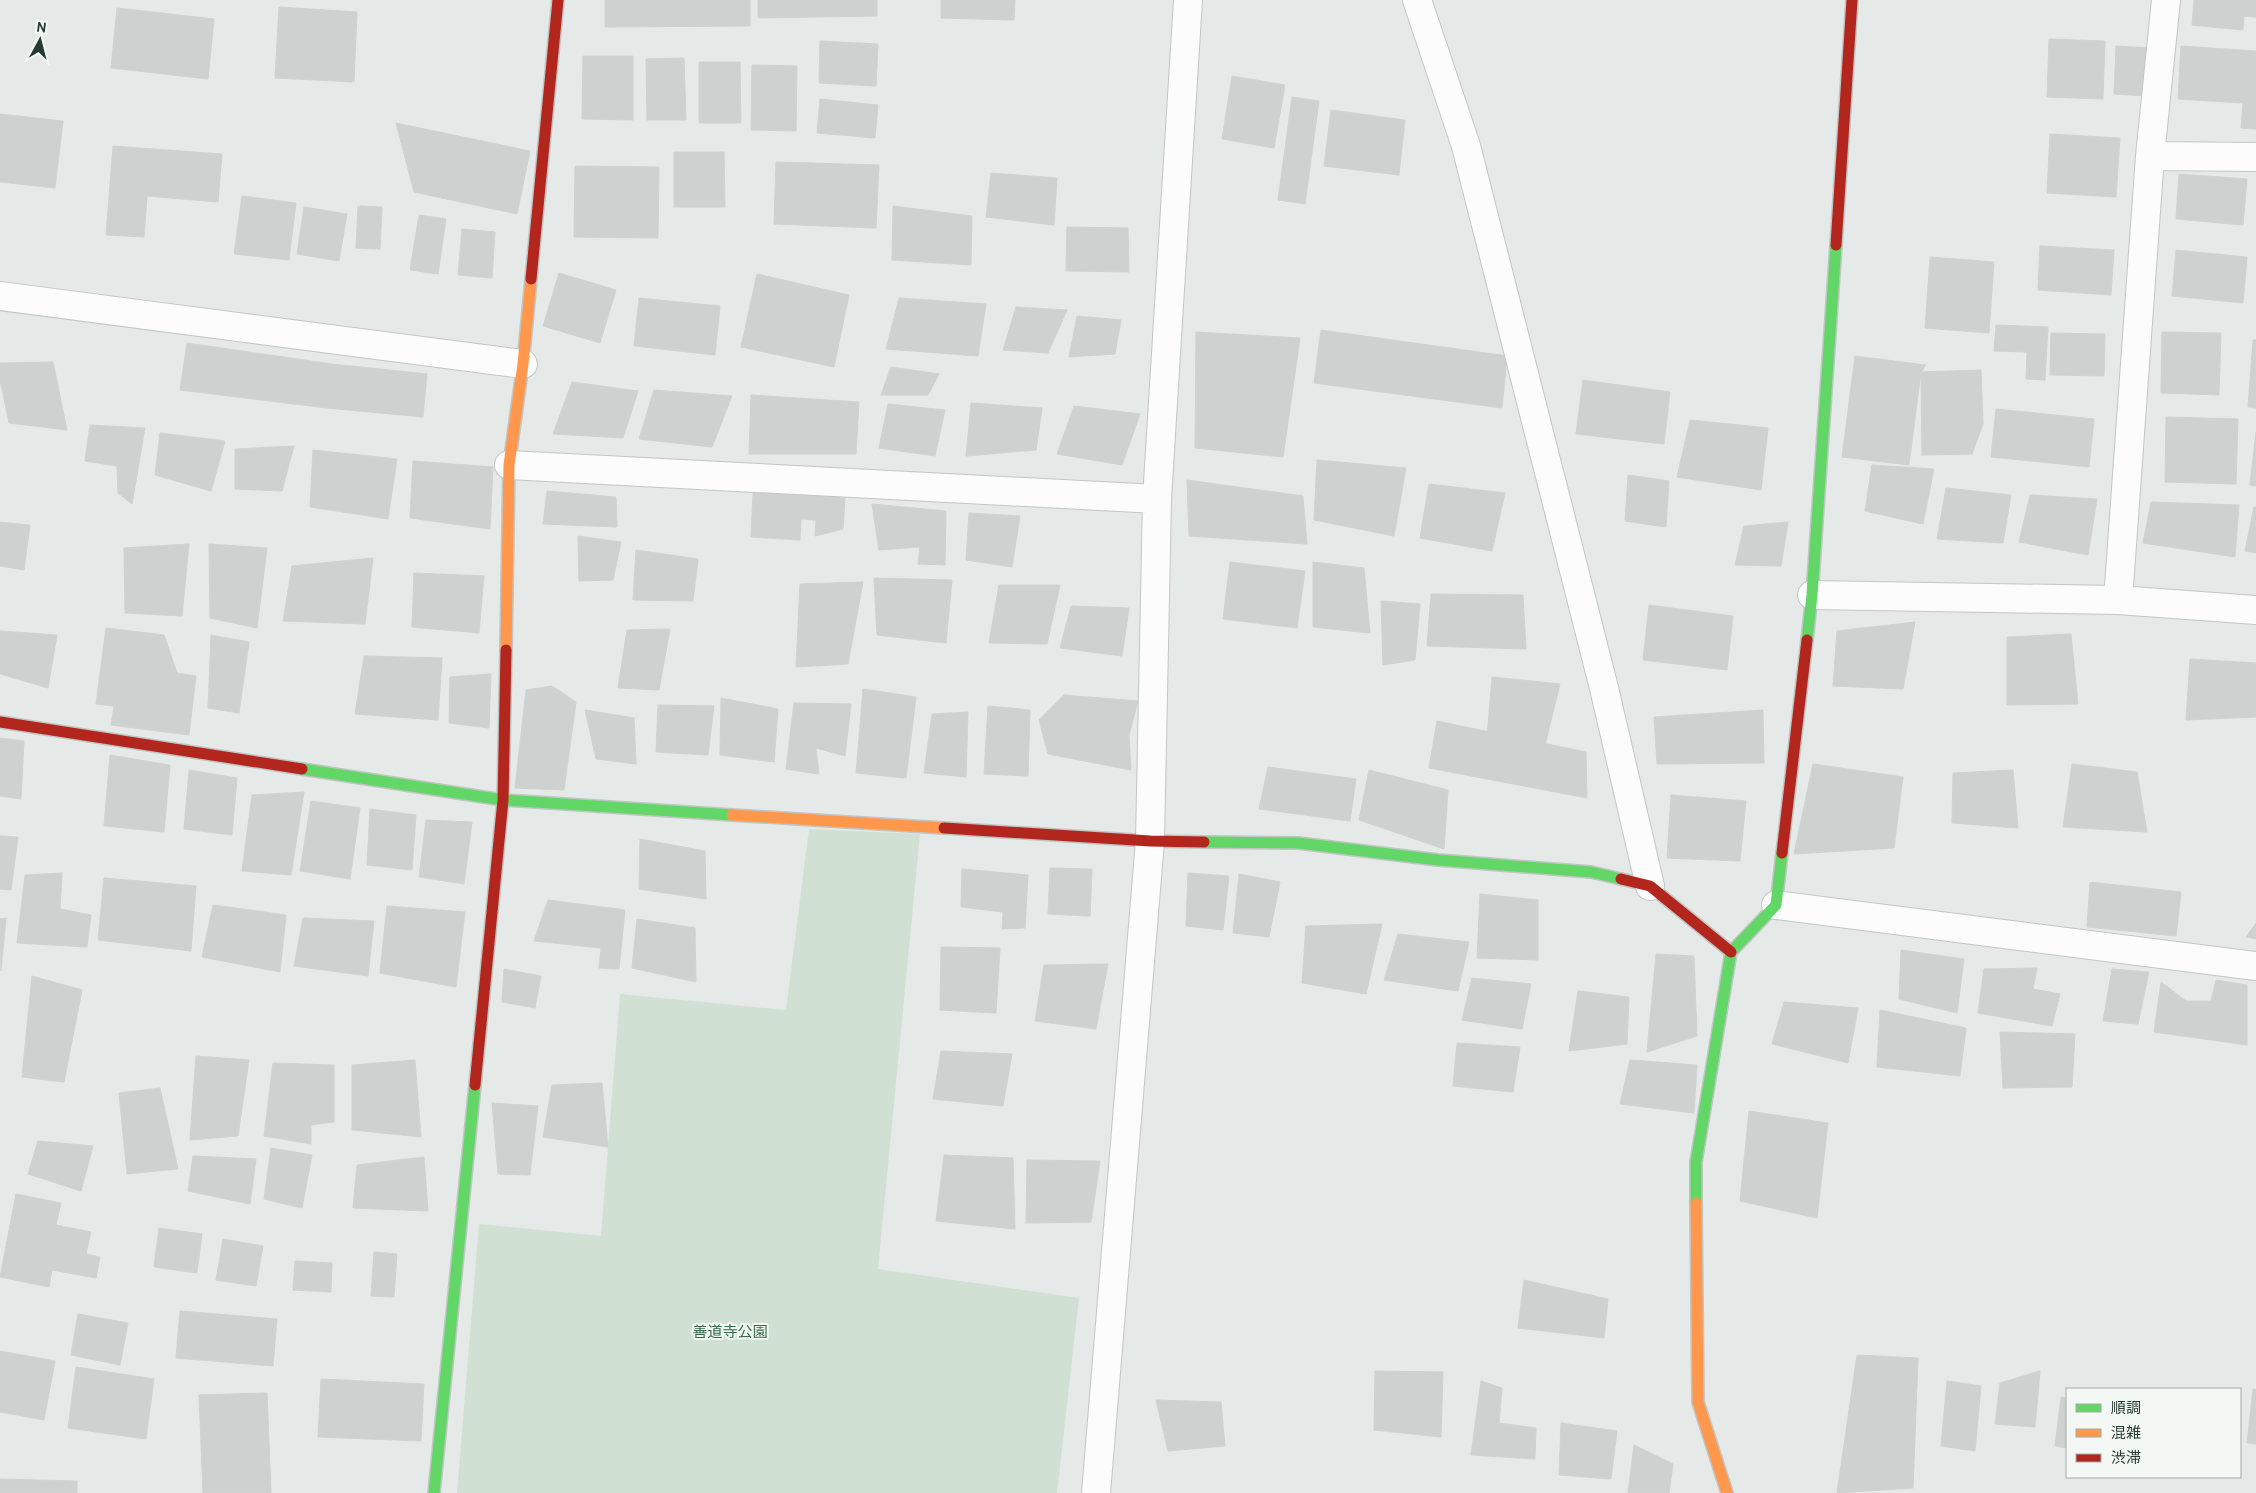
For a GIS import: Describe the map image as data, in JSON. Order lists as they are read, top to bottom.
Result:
{
  "parks": ["善道寺公園"],
  "legend": ["順調", "混雑", "渋滞"],
  "north": "top"
}
